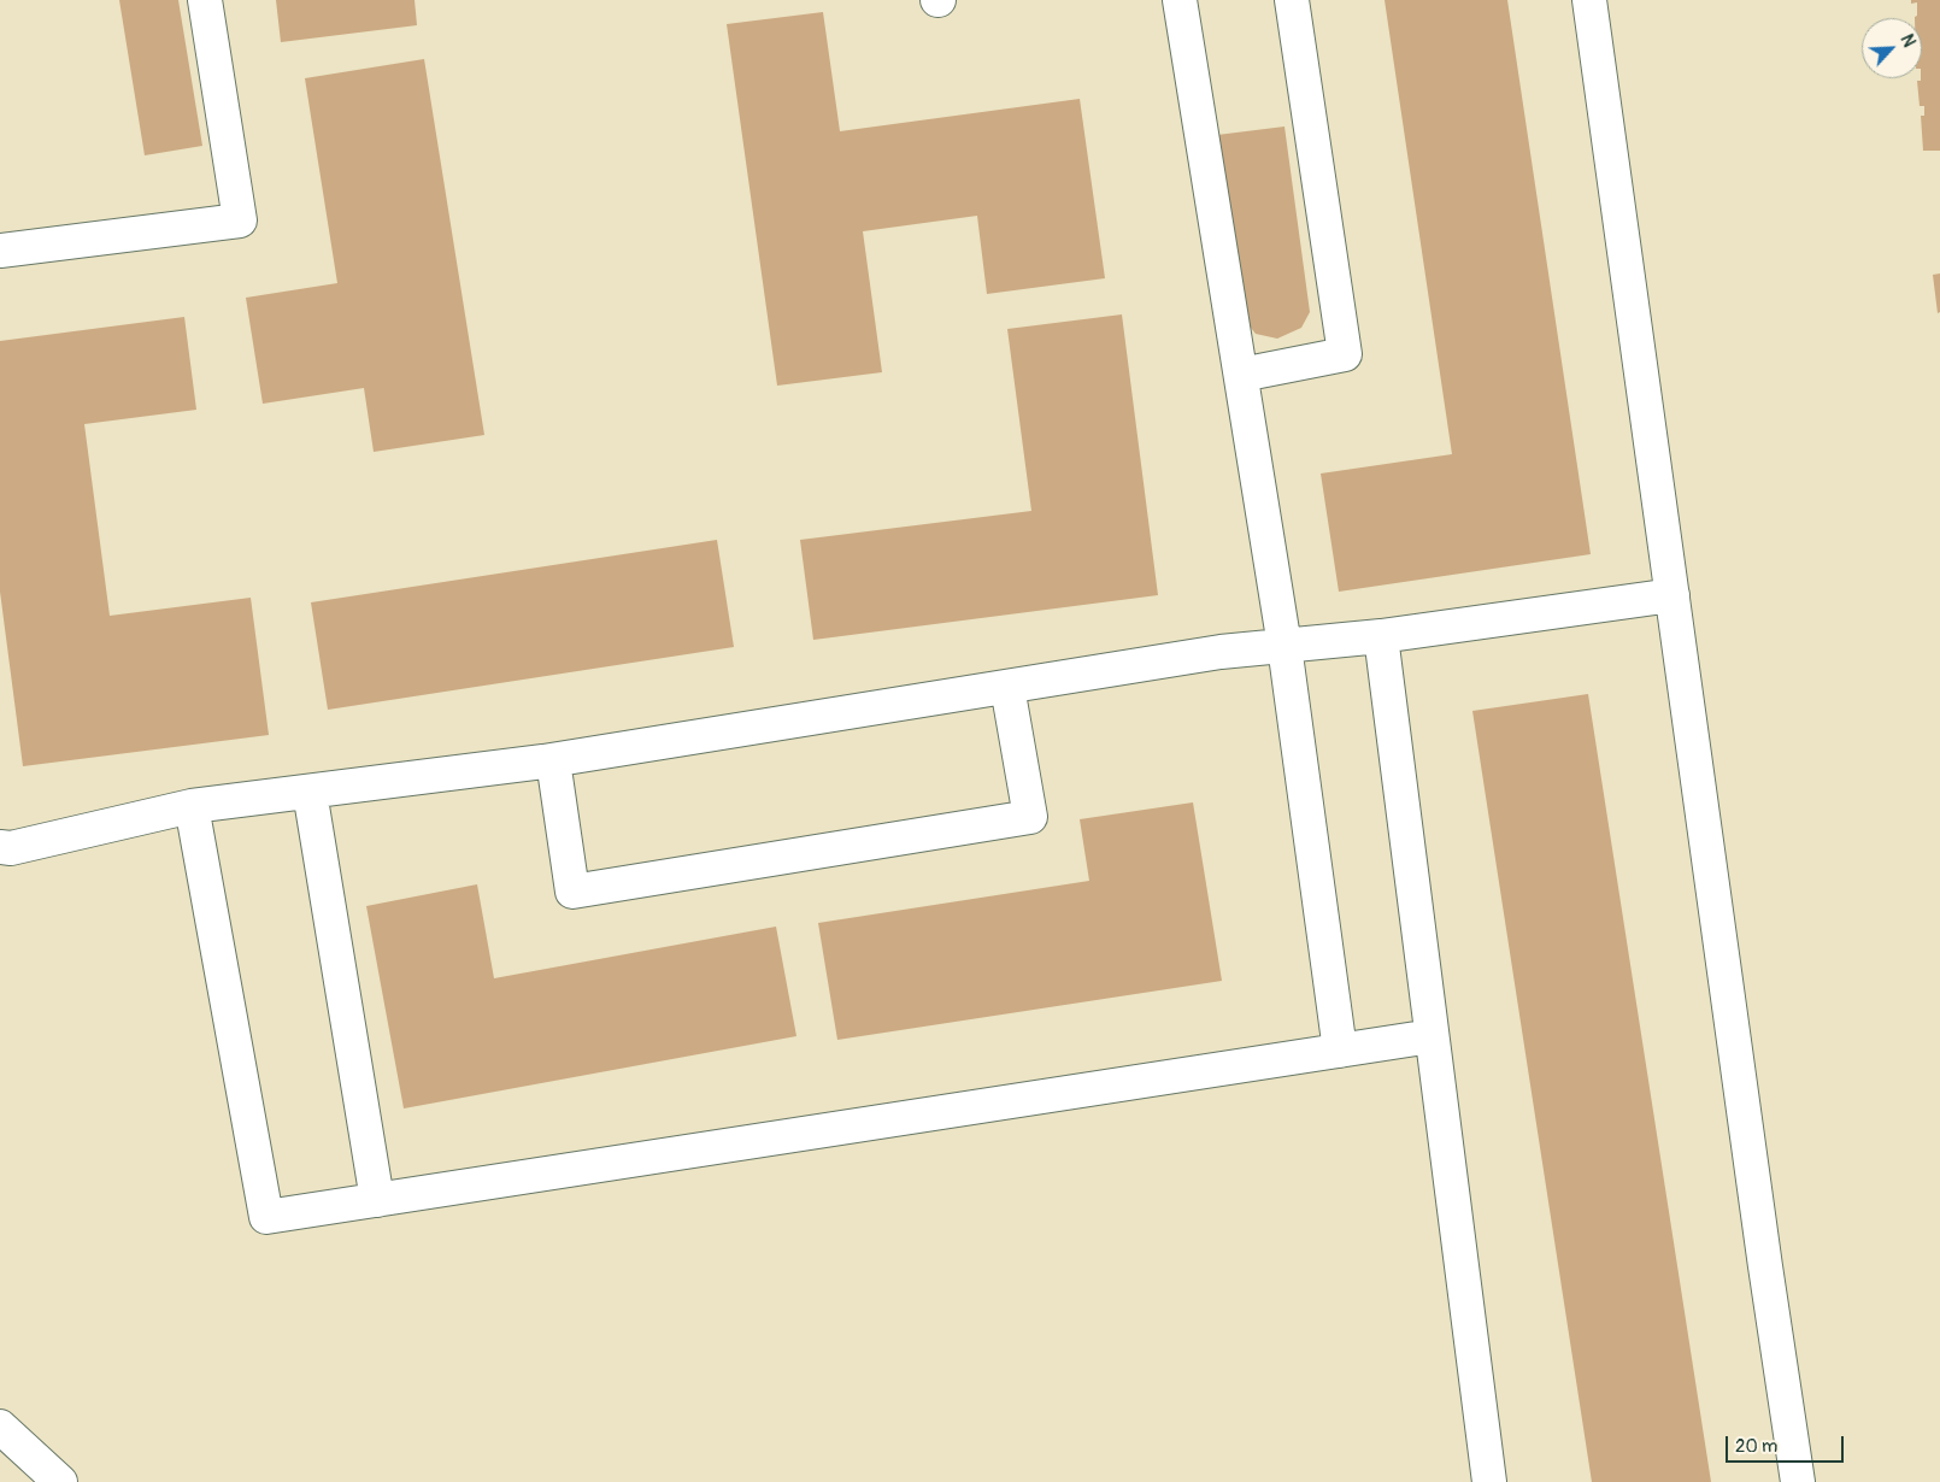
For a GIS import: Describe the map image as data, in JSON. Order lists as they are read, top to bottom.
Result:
{
  "scale_bar": "20 m",
  "north": "top right"
}
